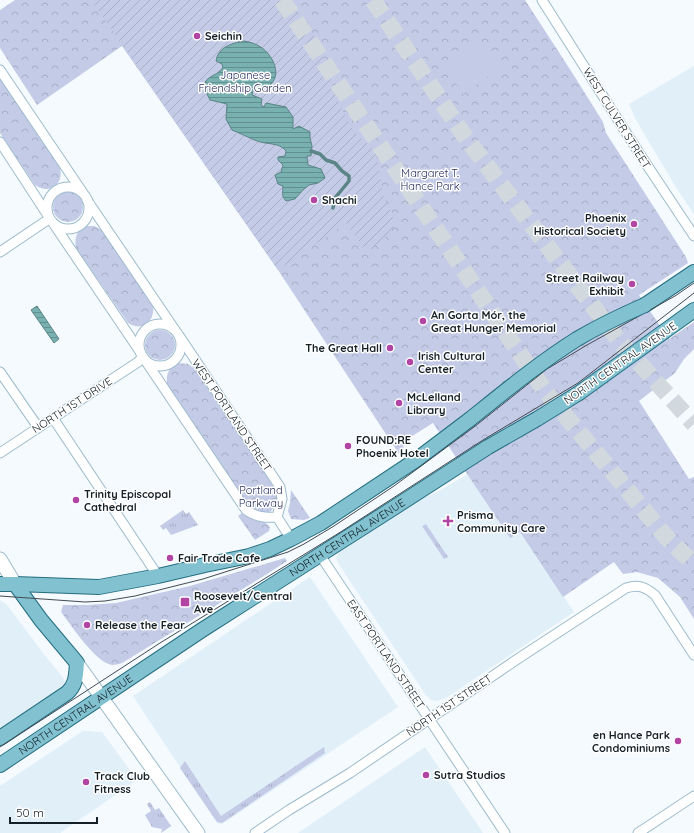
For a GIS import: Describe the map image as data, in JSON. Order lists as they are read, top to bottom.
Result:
{
  "streets": {
    "main road": ["NORTH CENTRAL AVENUE"],
    "street": [
      "WEST CULVER STREET",
      "NORTH 1ST DRIVE",
      "WEST PORTLAND STREET",
      "EAST PORTLAND STREET",
      "NORTH 1ST STREET"
    ]
  },
  "crossings": [
    ["NORTH CENTRAL AVENUE", "EAST PORTLAND STREET"],
    ["NORTH 1ST DRIVE", "WEST PORTLAND STREET"],
    ["EAST PORTLAND STREET", "NORTH 1ST STREET"]
  ],
  "parks": ["Japanese Friendship Garden", "Margaret T. Hance Park", "Portland Parkway"],
  "places": {
    "other": [
      "Seichin",
      "Shachi",
      "Phoenix Historical Society",
      "Street Railway Exhibit",
      "An Gorta Mór, the Great Hunger Memorial",
      "The Great Hall",
      "Irish Cultural Center",
      "McLelland Library",
      "FOUND:RE Phoenix Hotel",
      "Trinity Episcopal Cathedral",
      "Fair Trade Cafe",
      "Release the Fear",
      "en Hance Park Condominiums",
      "Sutra Studios",
      "Track Club Fitness"
    ],
    "health": ["Prisma Community Care"],
    "transit": ["Roosevelt/Central Ave"]
  },
  "scale_bar": "50 m"
}
